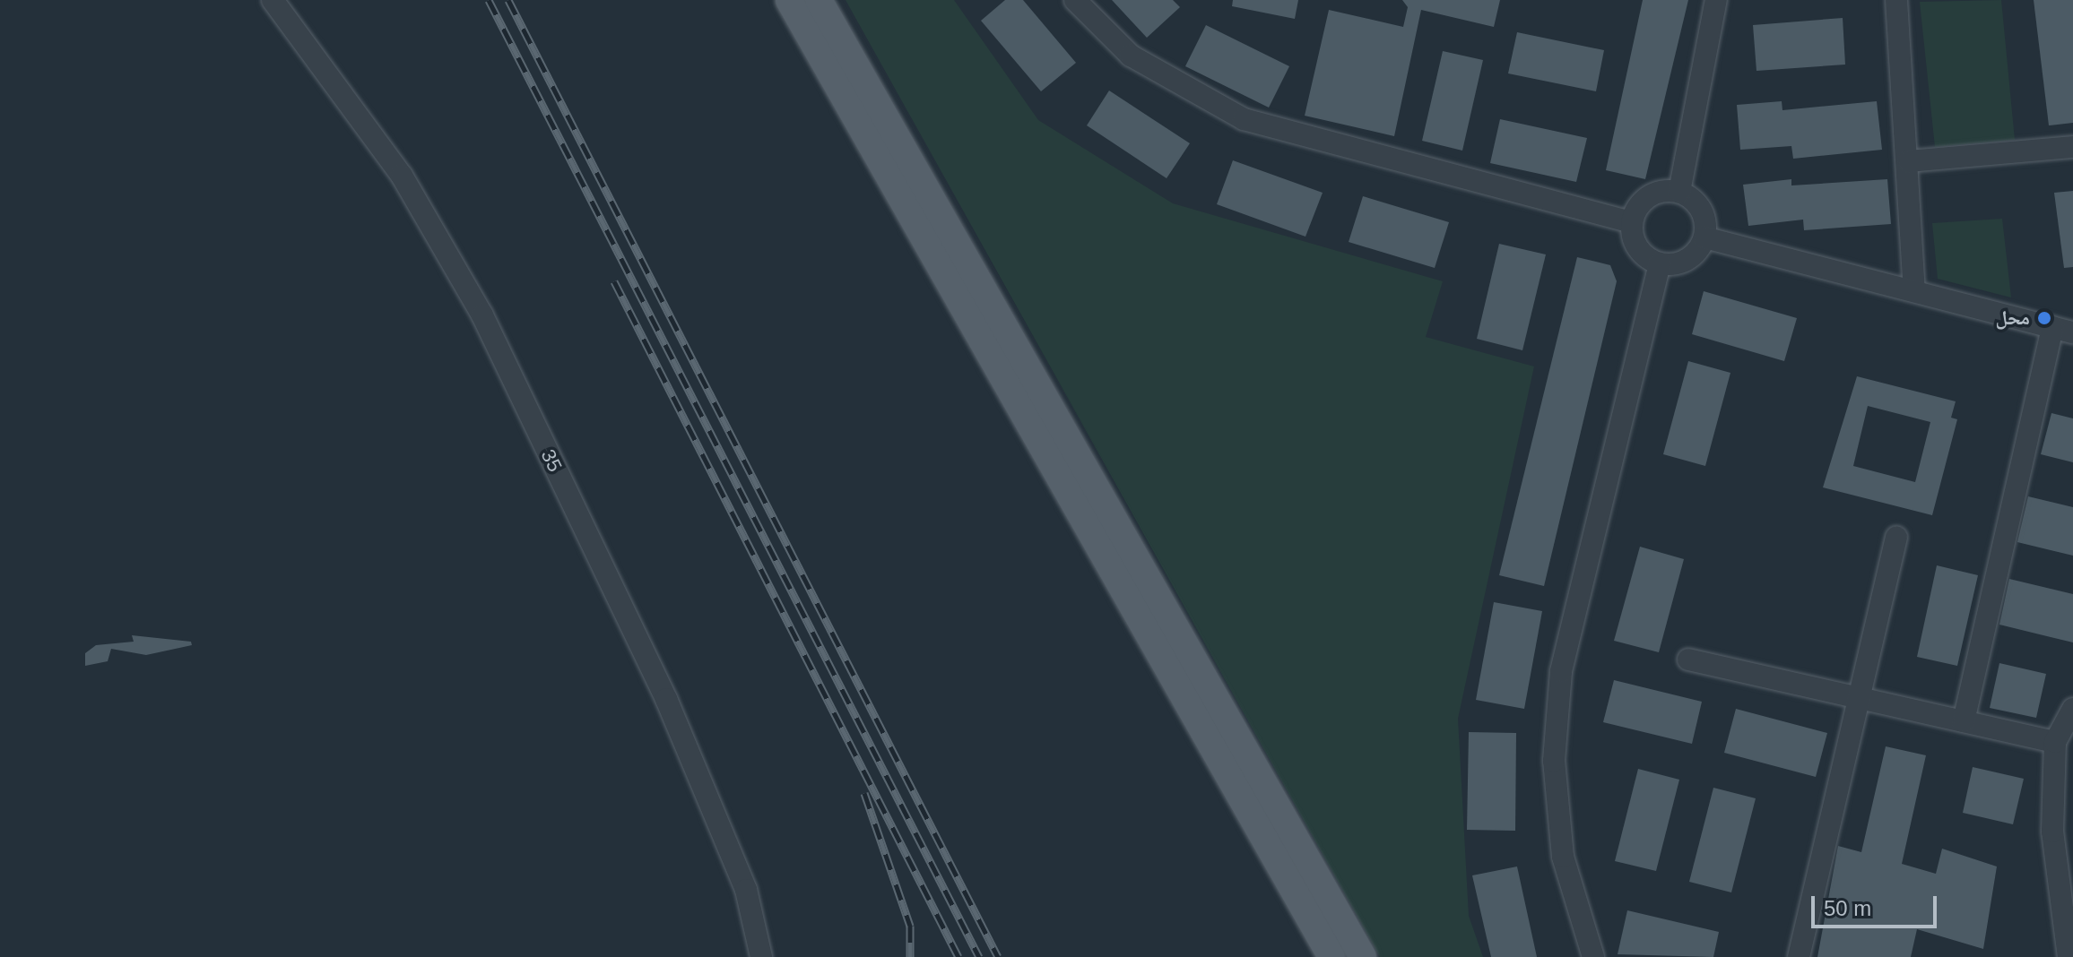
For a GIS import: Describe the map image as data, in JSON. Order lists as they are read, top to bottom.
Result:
{
  "streets": {
    "street": ["35"]
  },
  "places": ["محل"],
  "scale_bar": "50 m"
}
